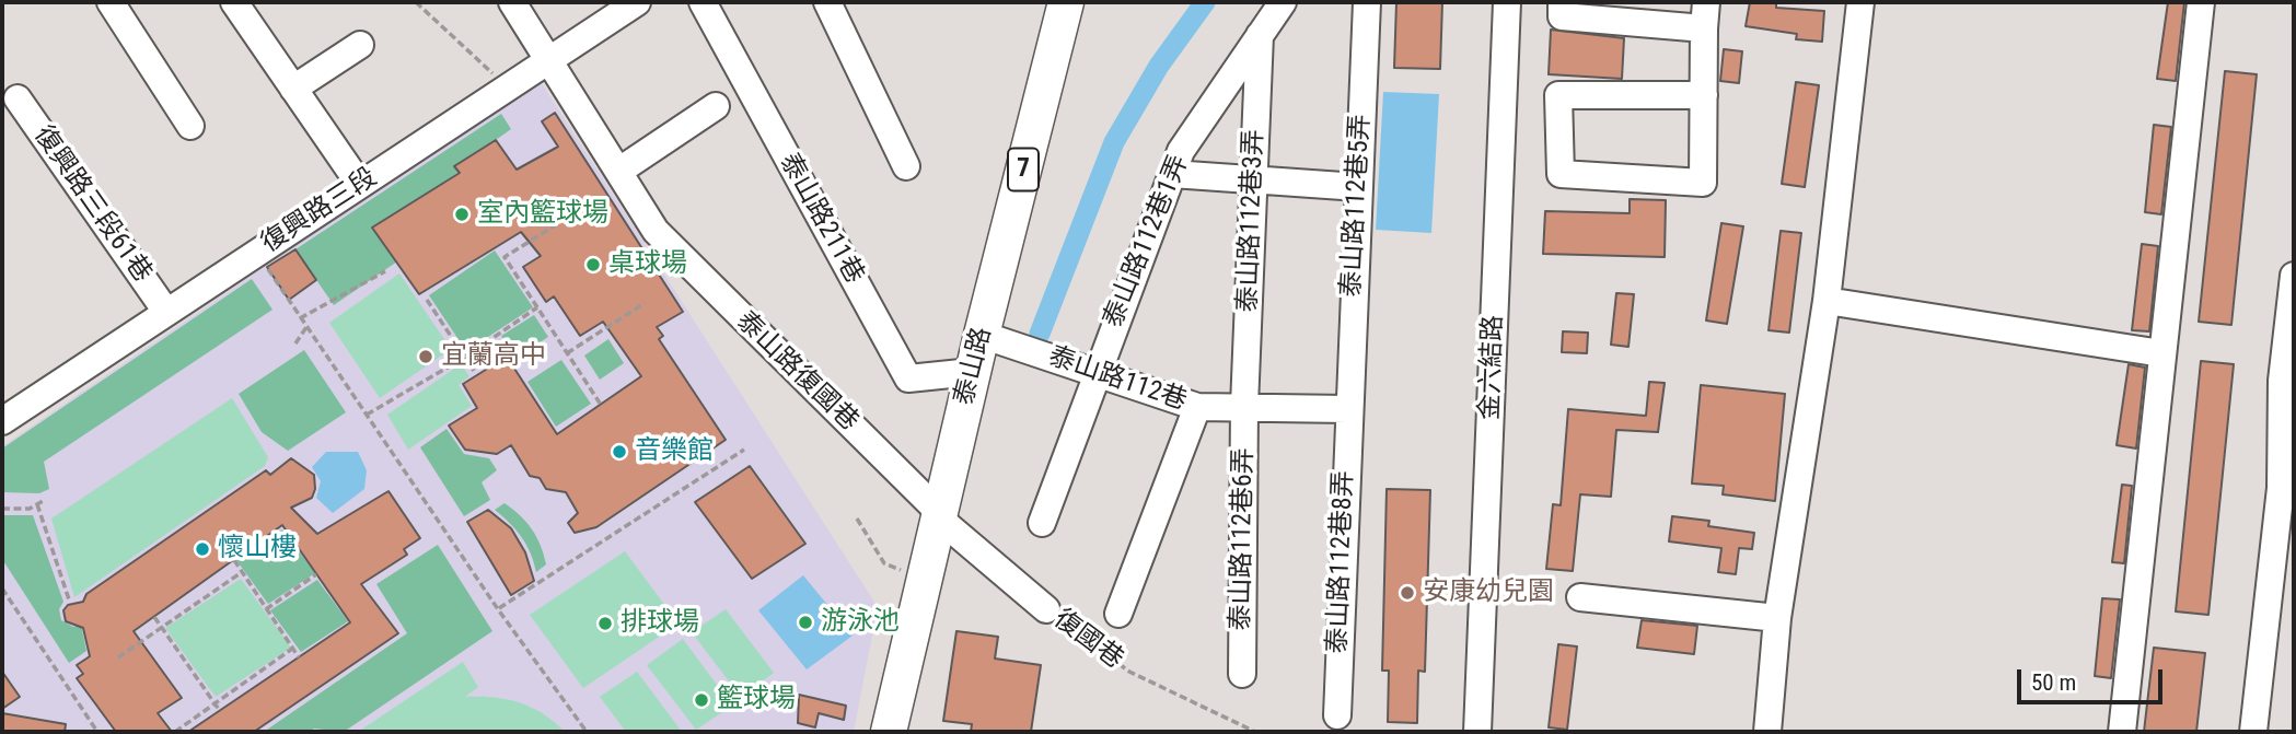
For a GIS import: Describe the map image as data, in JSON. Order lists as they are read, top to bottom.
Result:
{
  "streets": {
    "main road": ["7", "泰山路"],
    "street": [
      "復興路三段61巷",
      "泰山路112巷5弄",
      "復興路三段",
      "泰山路211巷",
      "泰山路112巷3弄",
      "泰山路112巷1弄",
      "金六結路",
      "泰山路復國巷",
      "泰山路112巷",
      "泰山路112巷6弄",
      "泰山路112巷8弄",
      "復國巷"
    ]
  },
  "crossings": [
    ["復興路三段61巷", "復興路三段"],
    ["泰山路112巷5弄", "泰山路112巷"],
    ["泰山路112巷5弄", "泰山路112巷8弄"],
    ["復興路三段", "泰山路復國巷"],
    ["泰山路211巷", "泰山路"],
    ["泰山路112巷3弄", "泰山路112巷1弄"],
    ["泰山路112巷3弄", "泰山路112巷"],
    ["泰山路112巷3弄", "泰山路112巷6弄"],
    ["泰山路112巷1弄", "泰山路112巷"],
    ["泰山路", "泰山路復國巷"],
    ["泰山路", "泰山路112巷"],
    ["泰山路", "復國巷"],
    ["泰山路復國巷", "復國巷"],
    ["泰山路112巷", "泰山路112巷6弄"],
    ["泰山路112巷", "泰山路112巷8弄"]
  ],
  "places": [
    "室內籃球場",
    "桌球場",
    "宜蘭高中",
    "音樂館",
    "懷山樓",
    "安康幼兒園",
    "游泳池",
    "排球場",
    "籃球場"
  ],
  "scale_bar": "50 m"
}
